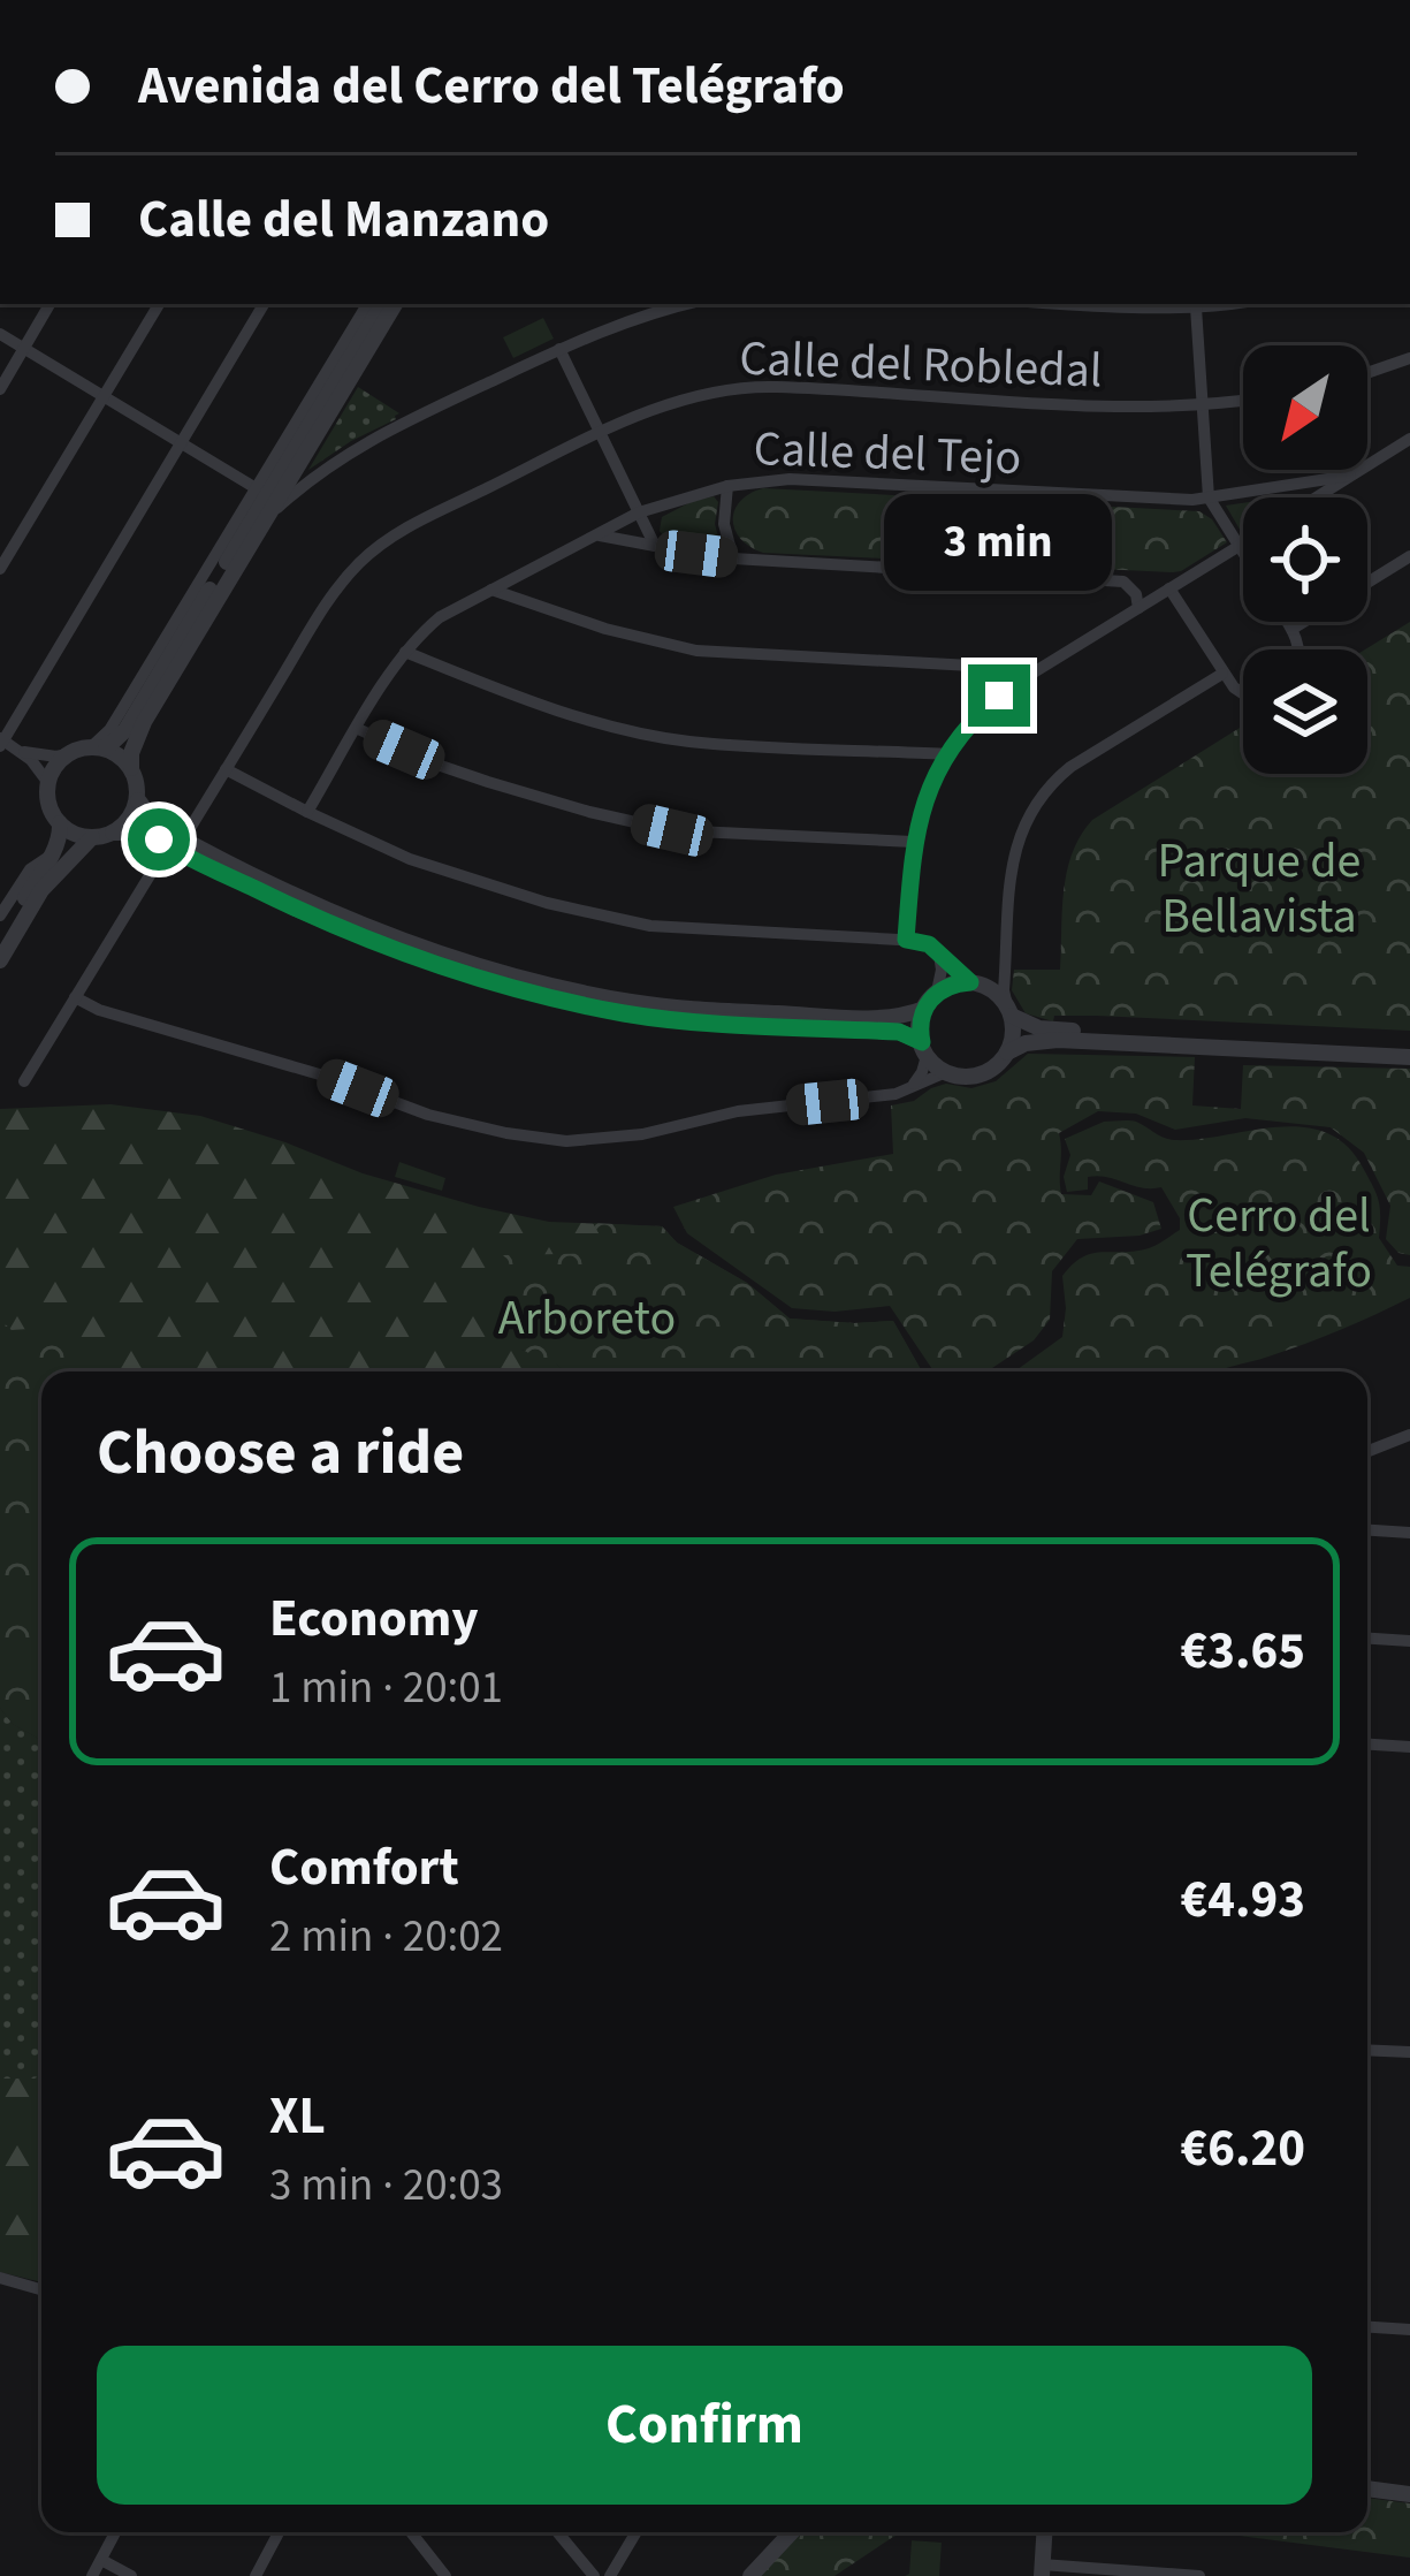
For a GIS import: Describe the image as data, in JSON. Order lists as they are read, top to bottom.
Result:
{
  "streets": {
    "street": ["Calle del Robledal", "Calle del Tejo"]
  },
  "parks": ["Parque de Bellavista", "Cerro del Telégrafo", "Arboreto"],
  "north": "bottom left",
  "page": {
    "banner": ["Avenida del Cerro del Telégrafo", "Calle del Manzano"],
    "bubble": "3 min",
    "heading": "Choose a ride",
    "list": [
      {
        "name": "Economy",
        "note": "1 min · 20:01",
        "value": "€3.65"
      },
      {
        "name": "Comfort",
        "note": "2 min · 20:02",
        "value": "€4.93"
      },
      {
        "name": "XL",
        "note": "3 min · 20:03",
        "value": "€6.20"
      }
    ],
    "buttons": "Confirm"
  }
}
